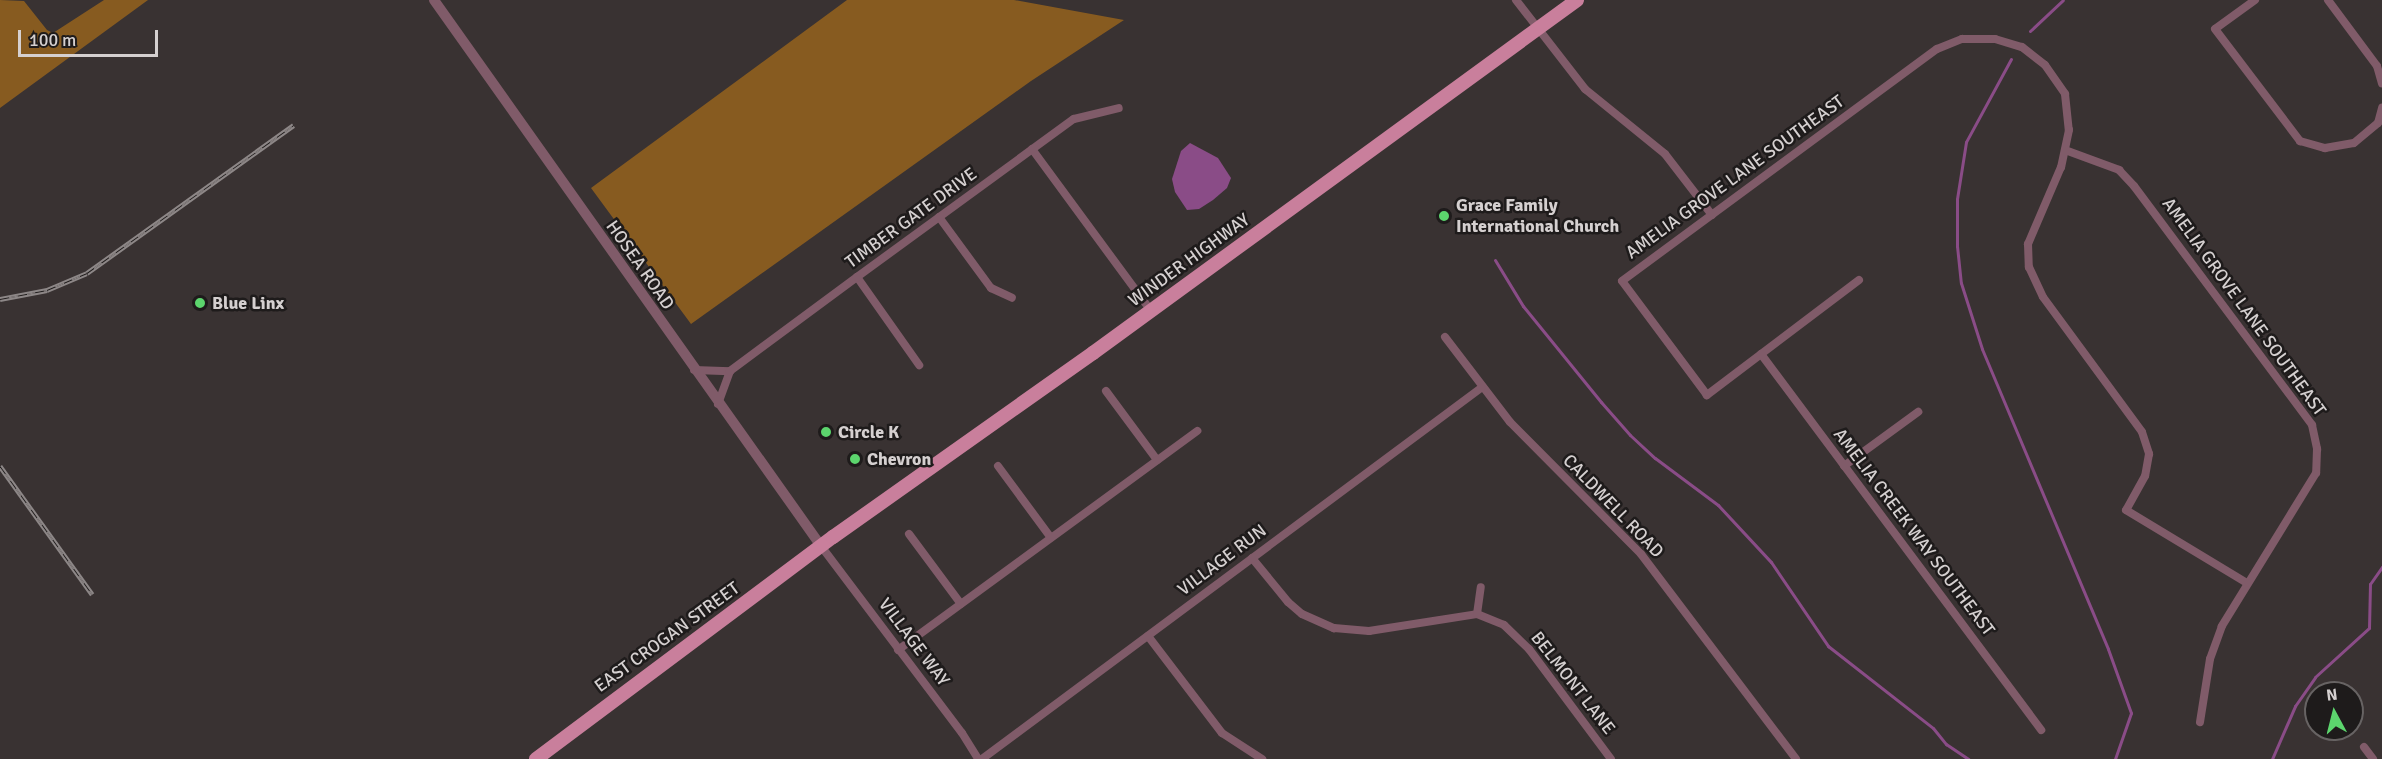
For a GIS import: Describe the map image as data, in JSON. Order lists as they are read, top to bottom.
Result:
{
  "streets": {
    "main road": ["WINDER HIGHWAY", "EAST CROGAN STREET"],
    "street": [
      "AMELIA GROVE LANE SOUTHEAST",
      "TIMBER GATE DRIVE",
      "HOSEA ROAD",
      "CALDWELL ROAD",
      "AMELIA CREEK WAY SOUTHEAST",
      "VILLAGE RUN",
      "VILLAGE WAY",
      "BELMONT LANE"
    ]
  },
  "crossings": [
    ["AMELIA GROVE LANE SOUTHEAST", "AMELIA CREEK WAY SOUTHEAST"],
    ["WINDER HIGHWAY", "HOSEA ROAD"],
    ["WINDER HIGHWAY", "EAST CROGAN STREET"],
    ["WINDER HIGHWAY", "VILLAGE WAY"],
    ["HOSEA ROAD", "EAST CROGAN STREET"],
    ["HOSEA ROAD", "VILLAGE WAY"],
    ["CALDWELL ROAD", "VILLAGE RUN"],
    ["EAST CROGAN STREET", "VILLAGE WAY"]
  ],
  "places": [
    "Grace Family International Church",
    "Blue Linx",
    "Circle K",
    "Chevron"
  ],
  "scale_bar": "100 m",
  "north": "top"
}
